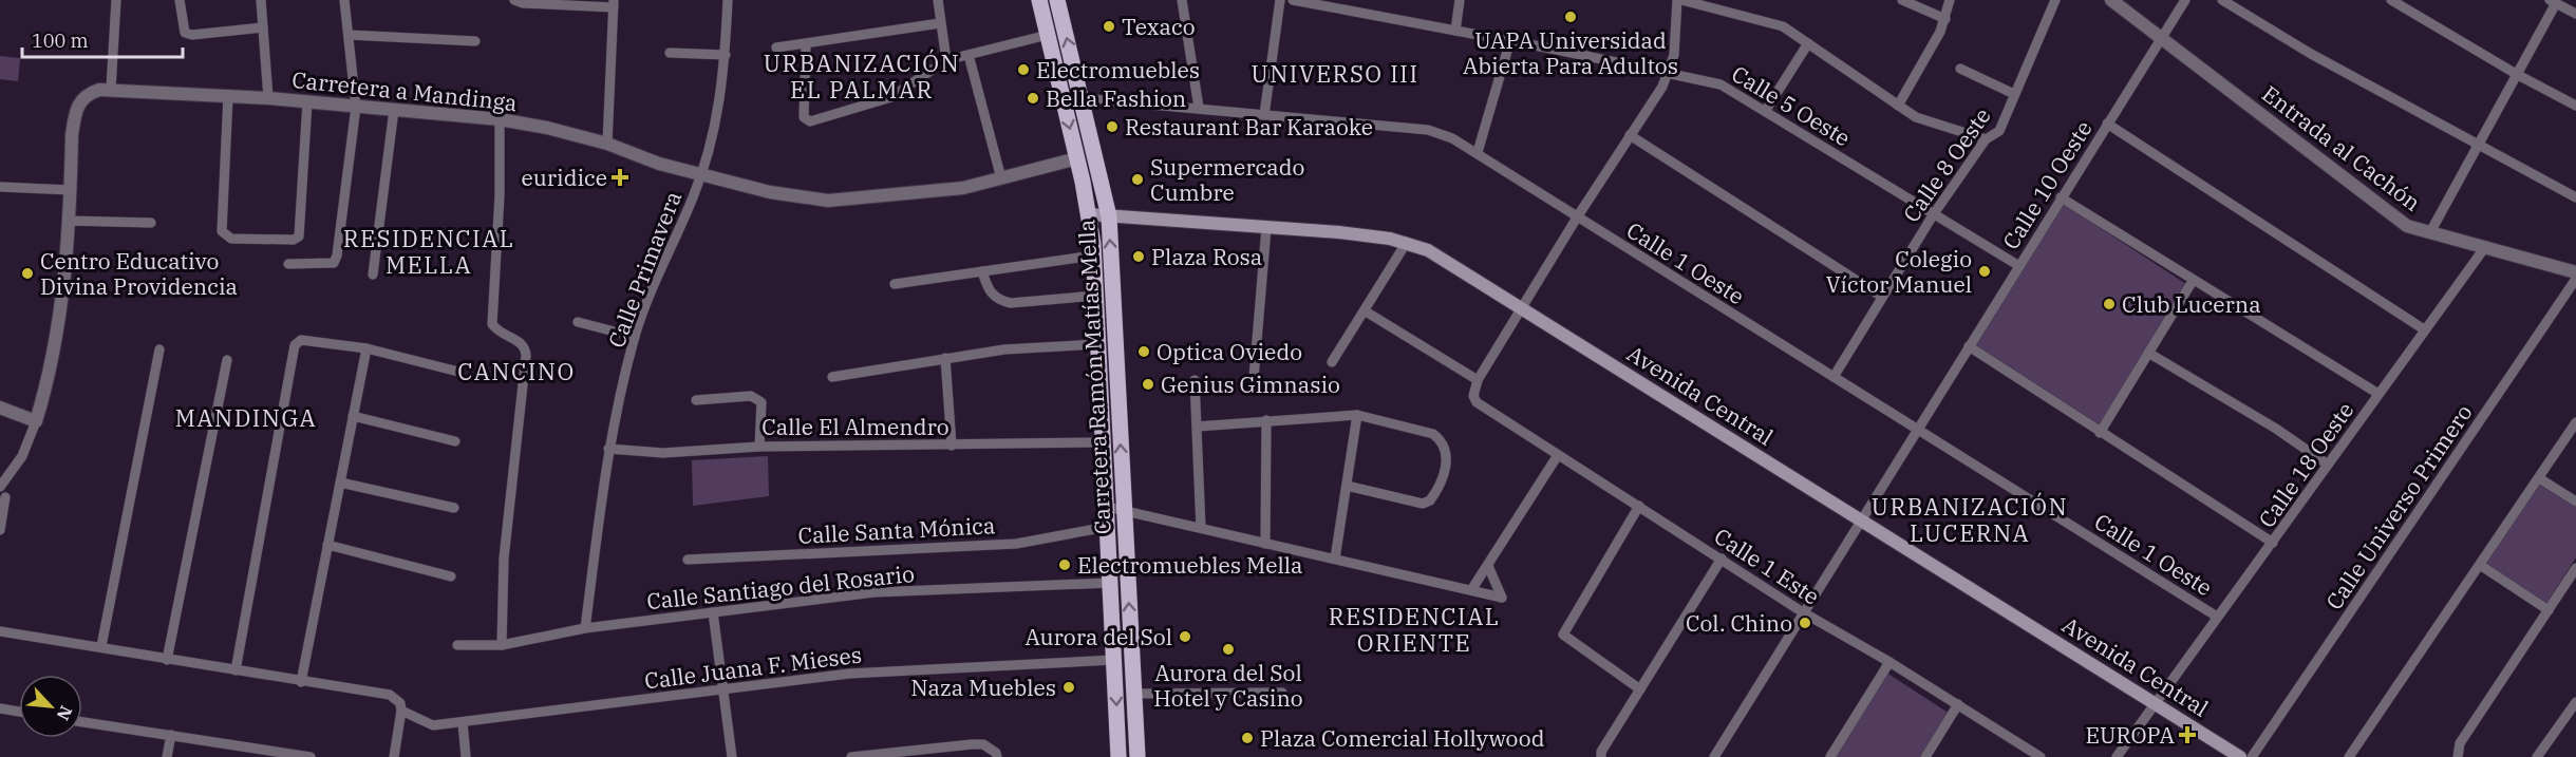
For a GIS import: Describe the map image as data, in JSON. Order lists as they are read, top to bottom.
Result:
{
  "streets": {
    "main road": ["Carretera Ramón Matías Mella", "Avenida Central"],
    "street": [
      "Carretera a Mandinga",
      "Calle 5 Oeste",
      "Entrada al Cachón",
      "Calle 8 Oeste",
      "Calle 10 Oeste",
      "Calle 1 Oeste",
      "Calle Primavera",
      "Calle El Almendro",
      "Calle 18 Oeste",
      "Calle Universo Primero",
      "Calle Santa Mónica",
      "Calle 1 Este",
      "Calle Santiago del Rosario",
      "Calle Juana F. Mieses"
    ]
  },
  "crossings": [
    ["Carretera a Mandinga", "Calle Primavera"],
    ["Carretera a Mandinga", "Carretera Ramón Matías Mella"],
    ["Calle 5 Oeste", "Calle 8 Oeste"],
    ["Calle 5 Oeste", "Calle 10 Oeste"],
    ["Entrada al Cachón", "Calle 10 Oeste"],
    ["Entrada al Cachón", "Calle 18 Oeste"],
    ["Calle 8 Oeste", "Calle 1 Oeste"],
    ["Calle 10 Oeste", "Calle 1 Oeste"],
    ["Calle 10 Oeste", "Avenida Central"],
    ["Calle 10 Oeste", "Calle 1 Este"],
    ["Calle 1 Oeste", "Carretera Ramón Matías Mella"],
    ["Calle 1 Oeste", "Calle 18 Oeste"],
    ["Calle Primavera", "Calle El Almendro"],
    ["Calle Primavera", "Calle Santiago del Rosario"],
    ["Carretera Ramón Matías Mella", "Avenida Central"],
    ["Carretera Ramón Matías Mella", "Calle El Almendro"],
    ["Carretera Ramón Matías Mella", "Calle Santa Mónica"],
    ["Carretera Ramón Matías Mella", "Calle Santiago del Rosario"],
    ["Carretera Ramón Matías Mella", "Calle Juana F. Mieses"],
    ["Avenida Central", "Calle 18 Oeste"]
  ],
  "districts": [
    "URBANIZACIÓN EL PALMAR",
    "UNIVERSO III",
    "RESIDENCIAL MELLA",
    "CANCINO",
    "MANDINGA",
    "URBANIZACIÓN LUCERNA",
    "RESIDENCIAL ORIENTE"
  ],
  "places": {
    "other": [
      "UAPA Universidad Abierta Para Adultos",
      "Texaco",
      "Electromuebles",
      "Bella Fashion",
      "Restaurant Bar Karaoke",
      "Supermercado Cumbre",
      "Plaza Rosa",
      "Colegio Víctor Manuel",
      "Centro Educativo Divina Providencia",
      "Club Lucerna",
      "Optica Oviedo",
      "Genius Gimnasio",
      "Electromuebles Mella",
      "Col. Chino",
      "Aurora del Sol",
      "Aurora del Sol Hotel y Casino",
      "Naza Muebles",
      "Plaza Comercial Hollywood"
    ],
    "health": ["euridice", "EUROPA"]
  },
  "scale_bar": "100 m",
  "north": "bottom right"
}
